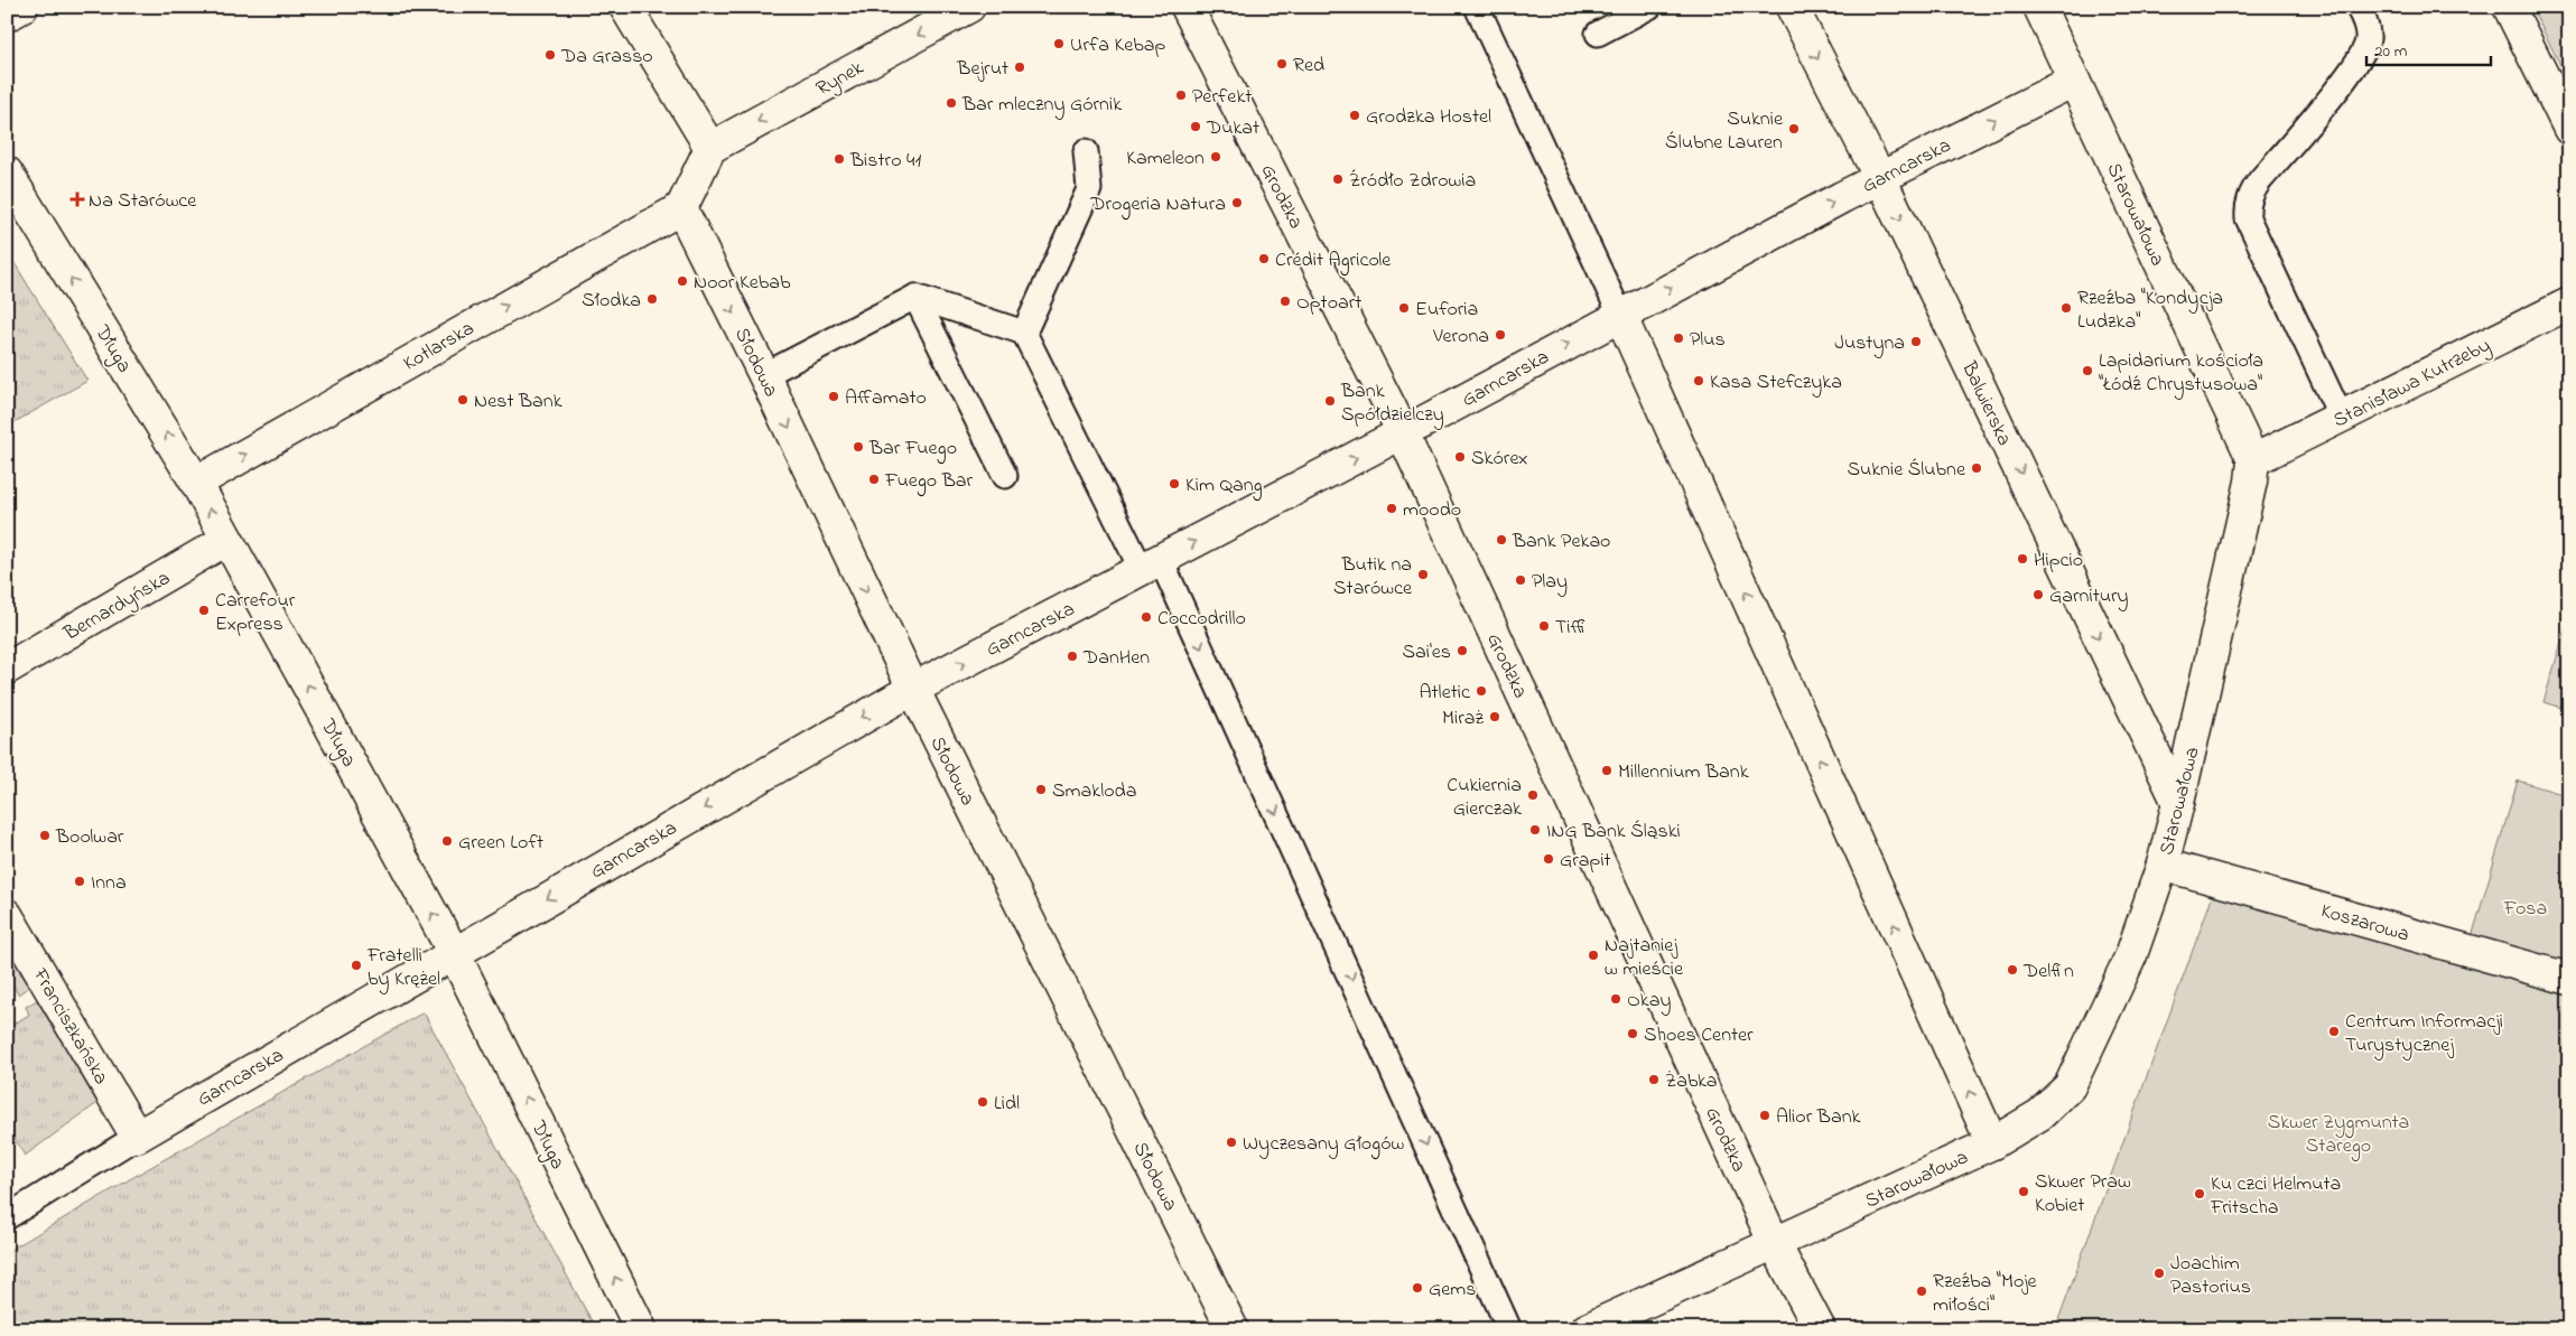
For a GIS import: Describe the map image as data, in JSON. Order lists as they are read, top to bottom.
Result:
{
  "streets": {
    "street": [
      "Rynek",
      "Garncarska",
      "Grodzka",
      "Starowałowa",
      "Kotlarska",
      "Długa",
      "Słodowa",
      "Stanisława Kutrzeby",
      "Balwierska",
      "Bernardyńska",
      "Koszarowa",
      "Franciszkańska"
    ]
  },
  "crossings": [
    ["Garncarska", "Grodzka"],
    ["Garncarska", "Starowałowa"],
    ["Garncarska", "Długa"],
    ["Garncarska", "Słodowa"],
    ["Garncarska", "Balwierska"],
    ["Garncarska", "Franciszkańska"],
    ["Grodzka", "Starowałowa"],
    ["Starowałowa", "Stanisława Kutrzeby"],
    ["Starowałowa", "Balwierska"],
    ["Starowałowa", "Koszarowa"],
    ["Kotlarska", "Długa"],
    ["Kotlarska", "Słodowa"],
    ["Długa", "Bernardyńska"]
  ],
  "one_way": [
    "Rynek",
    "Kotlarska",
    "Długa",
    "Słodowa",
    "Balwierska"
  ],
  "parks": ["Fosa", "Skwer Zygmunta Starego"],
  "places": {
    "other": [
      "Urfa Kebap",
      "Da Grasso",
      "Red",
      "Bejrut",
      "Perfekt",
      "Bar mleczny Górnik",
      "Grodzka Hostel",
      "Dukat",
      "Suknie Ślubne Lauren",
      "Kameleon",
      "Bistro 41",
      "Źródło Zdrowia",
      "Drogeria Natura",
      "Crédit Agricole",
      "Noor Kebab",
      "Słodka",
      "Optoart",
      "Euforia",
      "Rzeźba \"Kondycja Ludzka\"",
      "Verona",
      "Plus",
      "Justyna",
      "Lapidarium kościoła \"Łódź Chrystusowa\"",
      "Kasa Stefczyka",
      "Affamato",
      "Nest Bank",
      "Bank Spółdzielczy",
      "Bar Fuego",
      "Skórex",
      "Suknie Ślubne",
      "Fuego Bar",
      "Kim Qang",
      "moodo",
      "Bank Pekao",
      "Hipcio",
      "Butik na Starówce",
      "Play",
      "Garnitury",
      "Carrefour Express",
      "Coccodrillo",
      "Tiffi",
      "Sai'es",
      "DanHen",
      "Atletic",
      "Miraż",
      "Millennium Bank",
      "Smakloda",
      "Cukiernia Gierczak",
      "ING Bank Śląski",
      "Boolwar",
      "Green Loft",
      "Grapit",
      "Inna",
      "Najtaniej w mieście",
      "Fratelli by Krężel",
      "Delfin",
      "Okay",
      "Centrum Informacji Turystycznej",
      "Shoes Center",
      "Żabka",
      "Lidl",
      "Alior Bank",
      "Wyczesany Głogów",
      "Skwer Praw Kobiet",
      "Ku czci Helmuta Fritscha",
      "Joachim Pastorius",
      "Gems",
      "Rzeźba \"Moje miłości\""
    ],
    "health": ["Na Starówce"]
  },
  "scale_bar": "20 m"
}
